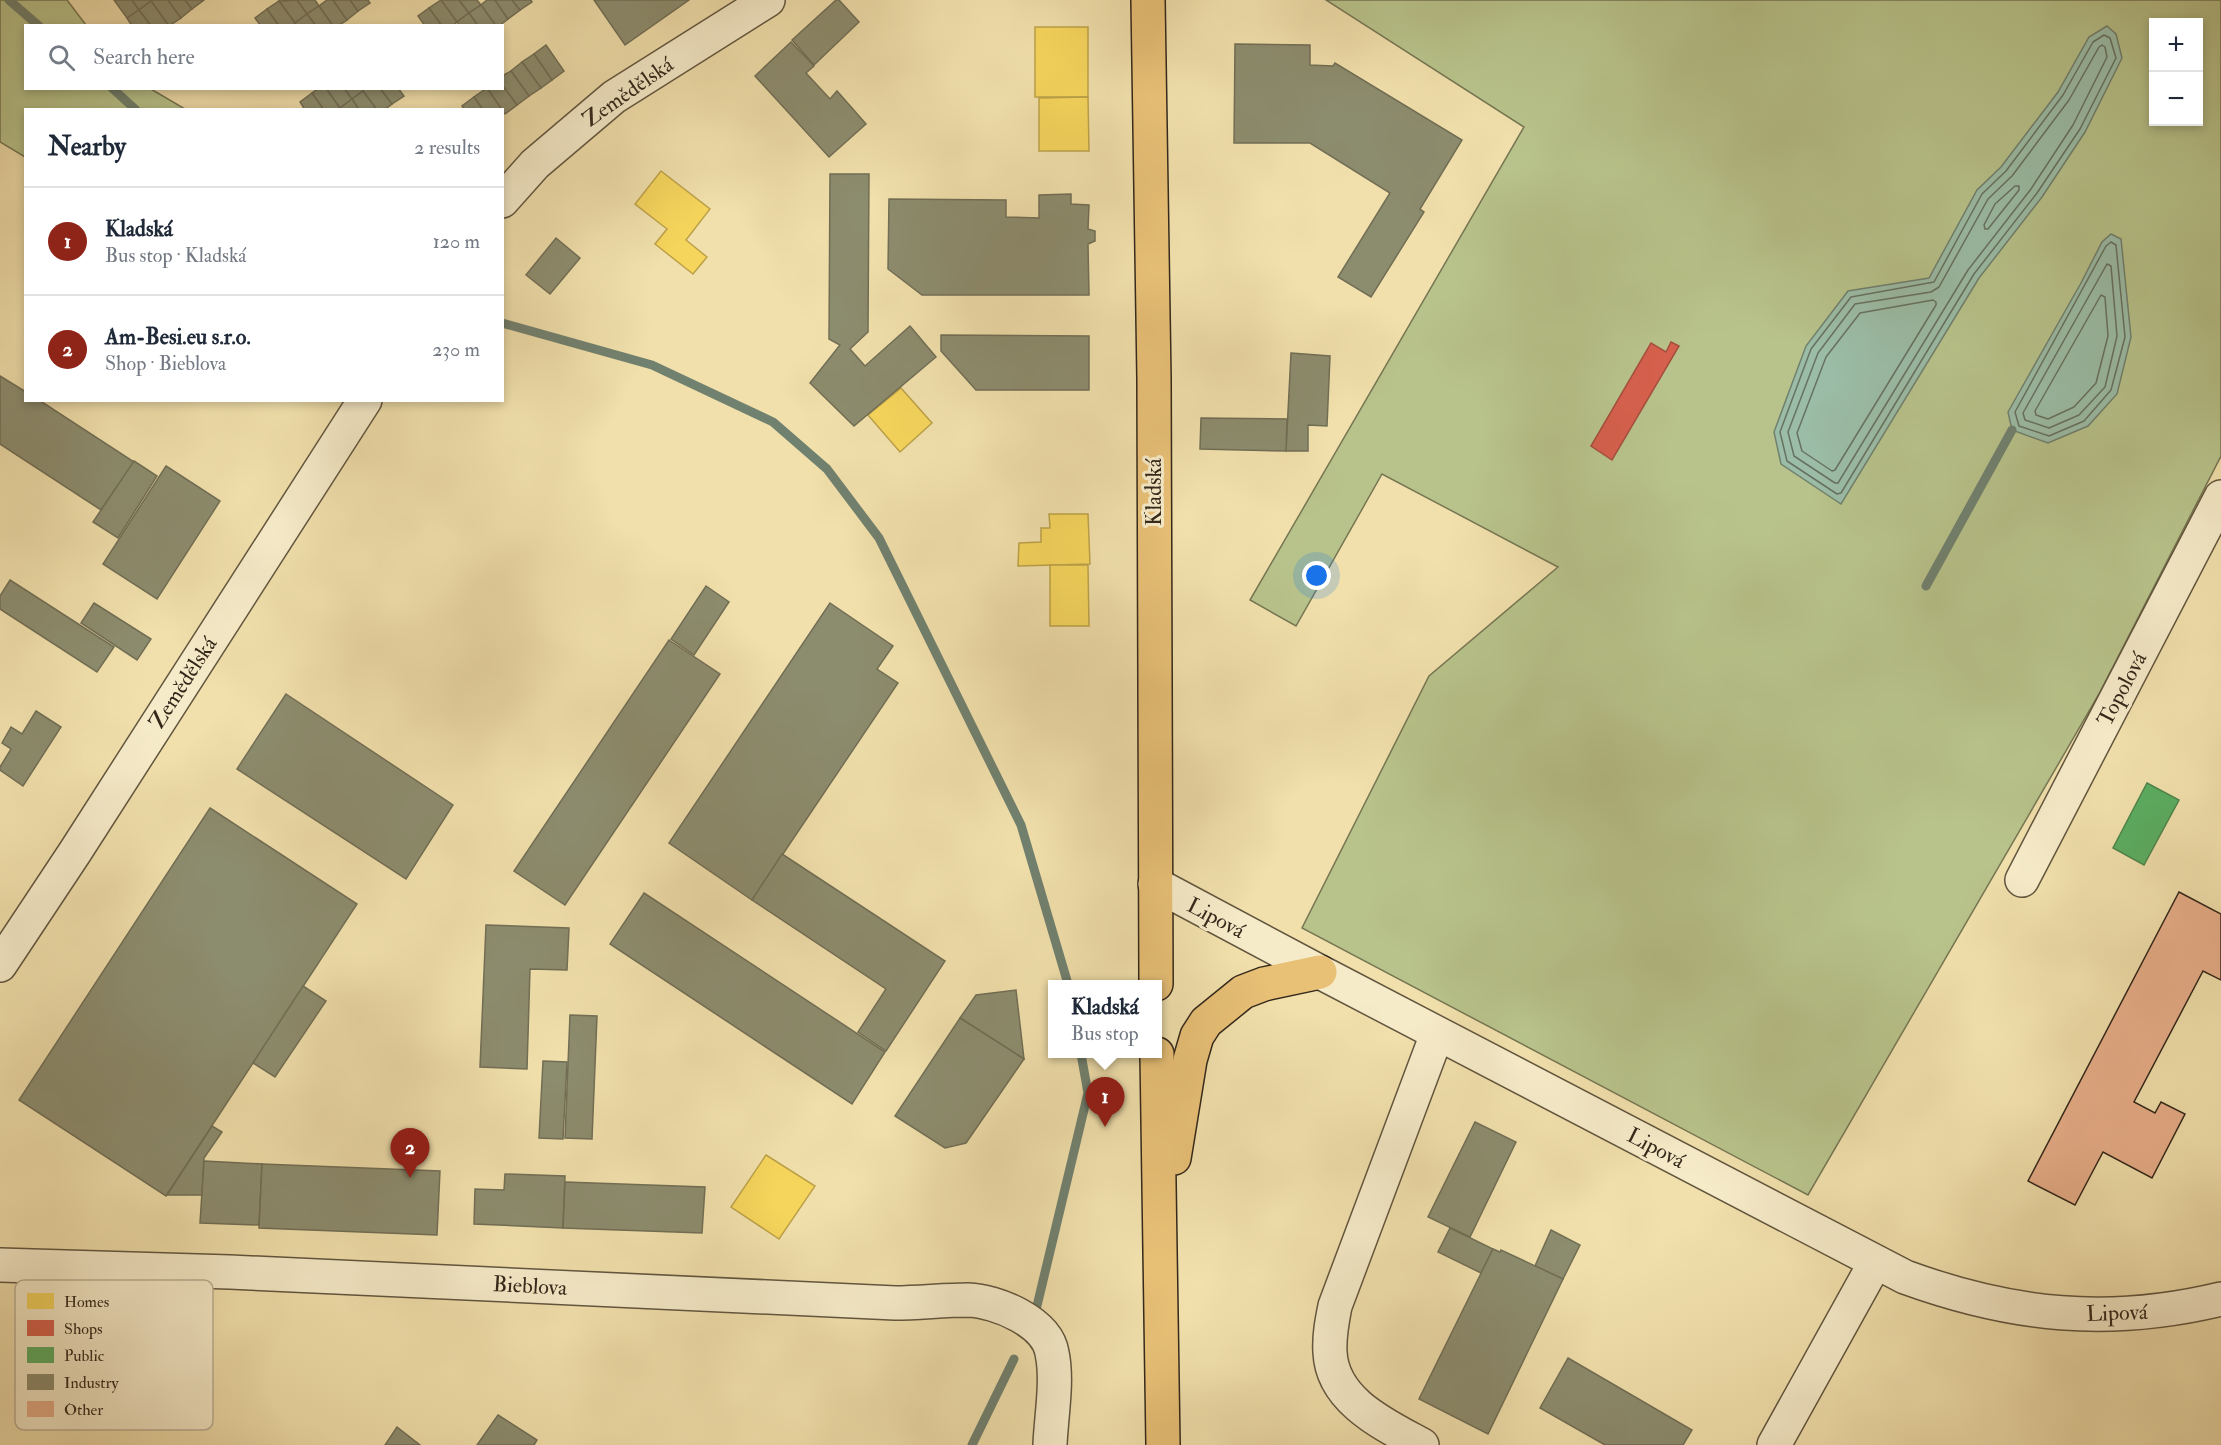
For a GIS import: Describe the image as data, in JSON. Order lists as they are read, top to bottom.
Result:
{
  "streets": {
    "main road": ["Kladská"],
    "street": [
      "Zemědělská",
      "Topolová",
      "Lipová",
      "Bieblova"
    ]
  },
  "crossings": [
    ["Kladská", "Lipová"]
  ],
  "legend": [
    "Homes",
    "Shops",
    "Public",
    "Industry",
    "Other"
  ],
  "page": {
    "map_buttons": ["+", "−"],
    "search": "Search here",
    "heading": ["Nearby", "2 results"],
    "list": [
      {
        "mark": "1",
        "name": "Kladská",
        "note": "Bus stop · Kladská",
        "value": "120 m"
      },
      {
        "mark": "2",
        "name": "Am-Besi.eu s.r.o.",
        "note": "Shop · Bieblova",
        "value": "230 m"
      }
    ],
    "popup": ["Kladská", "Bus stop"],
    "pins": ["1", "2"]
  }
}
